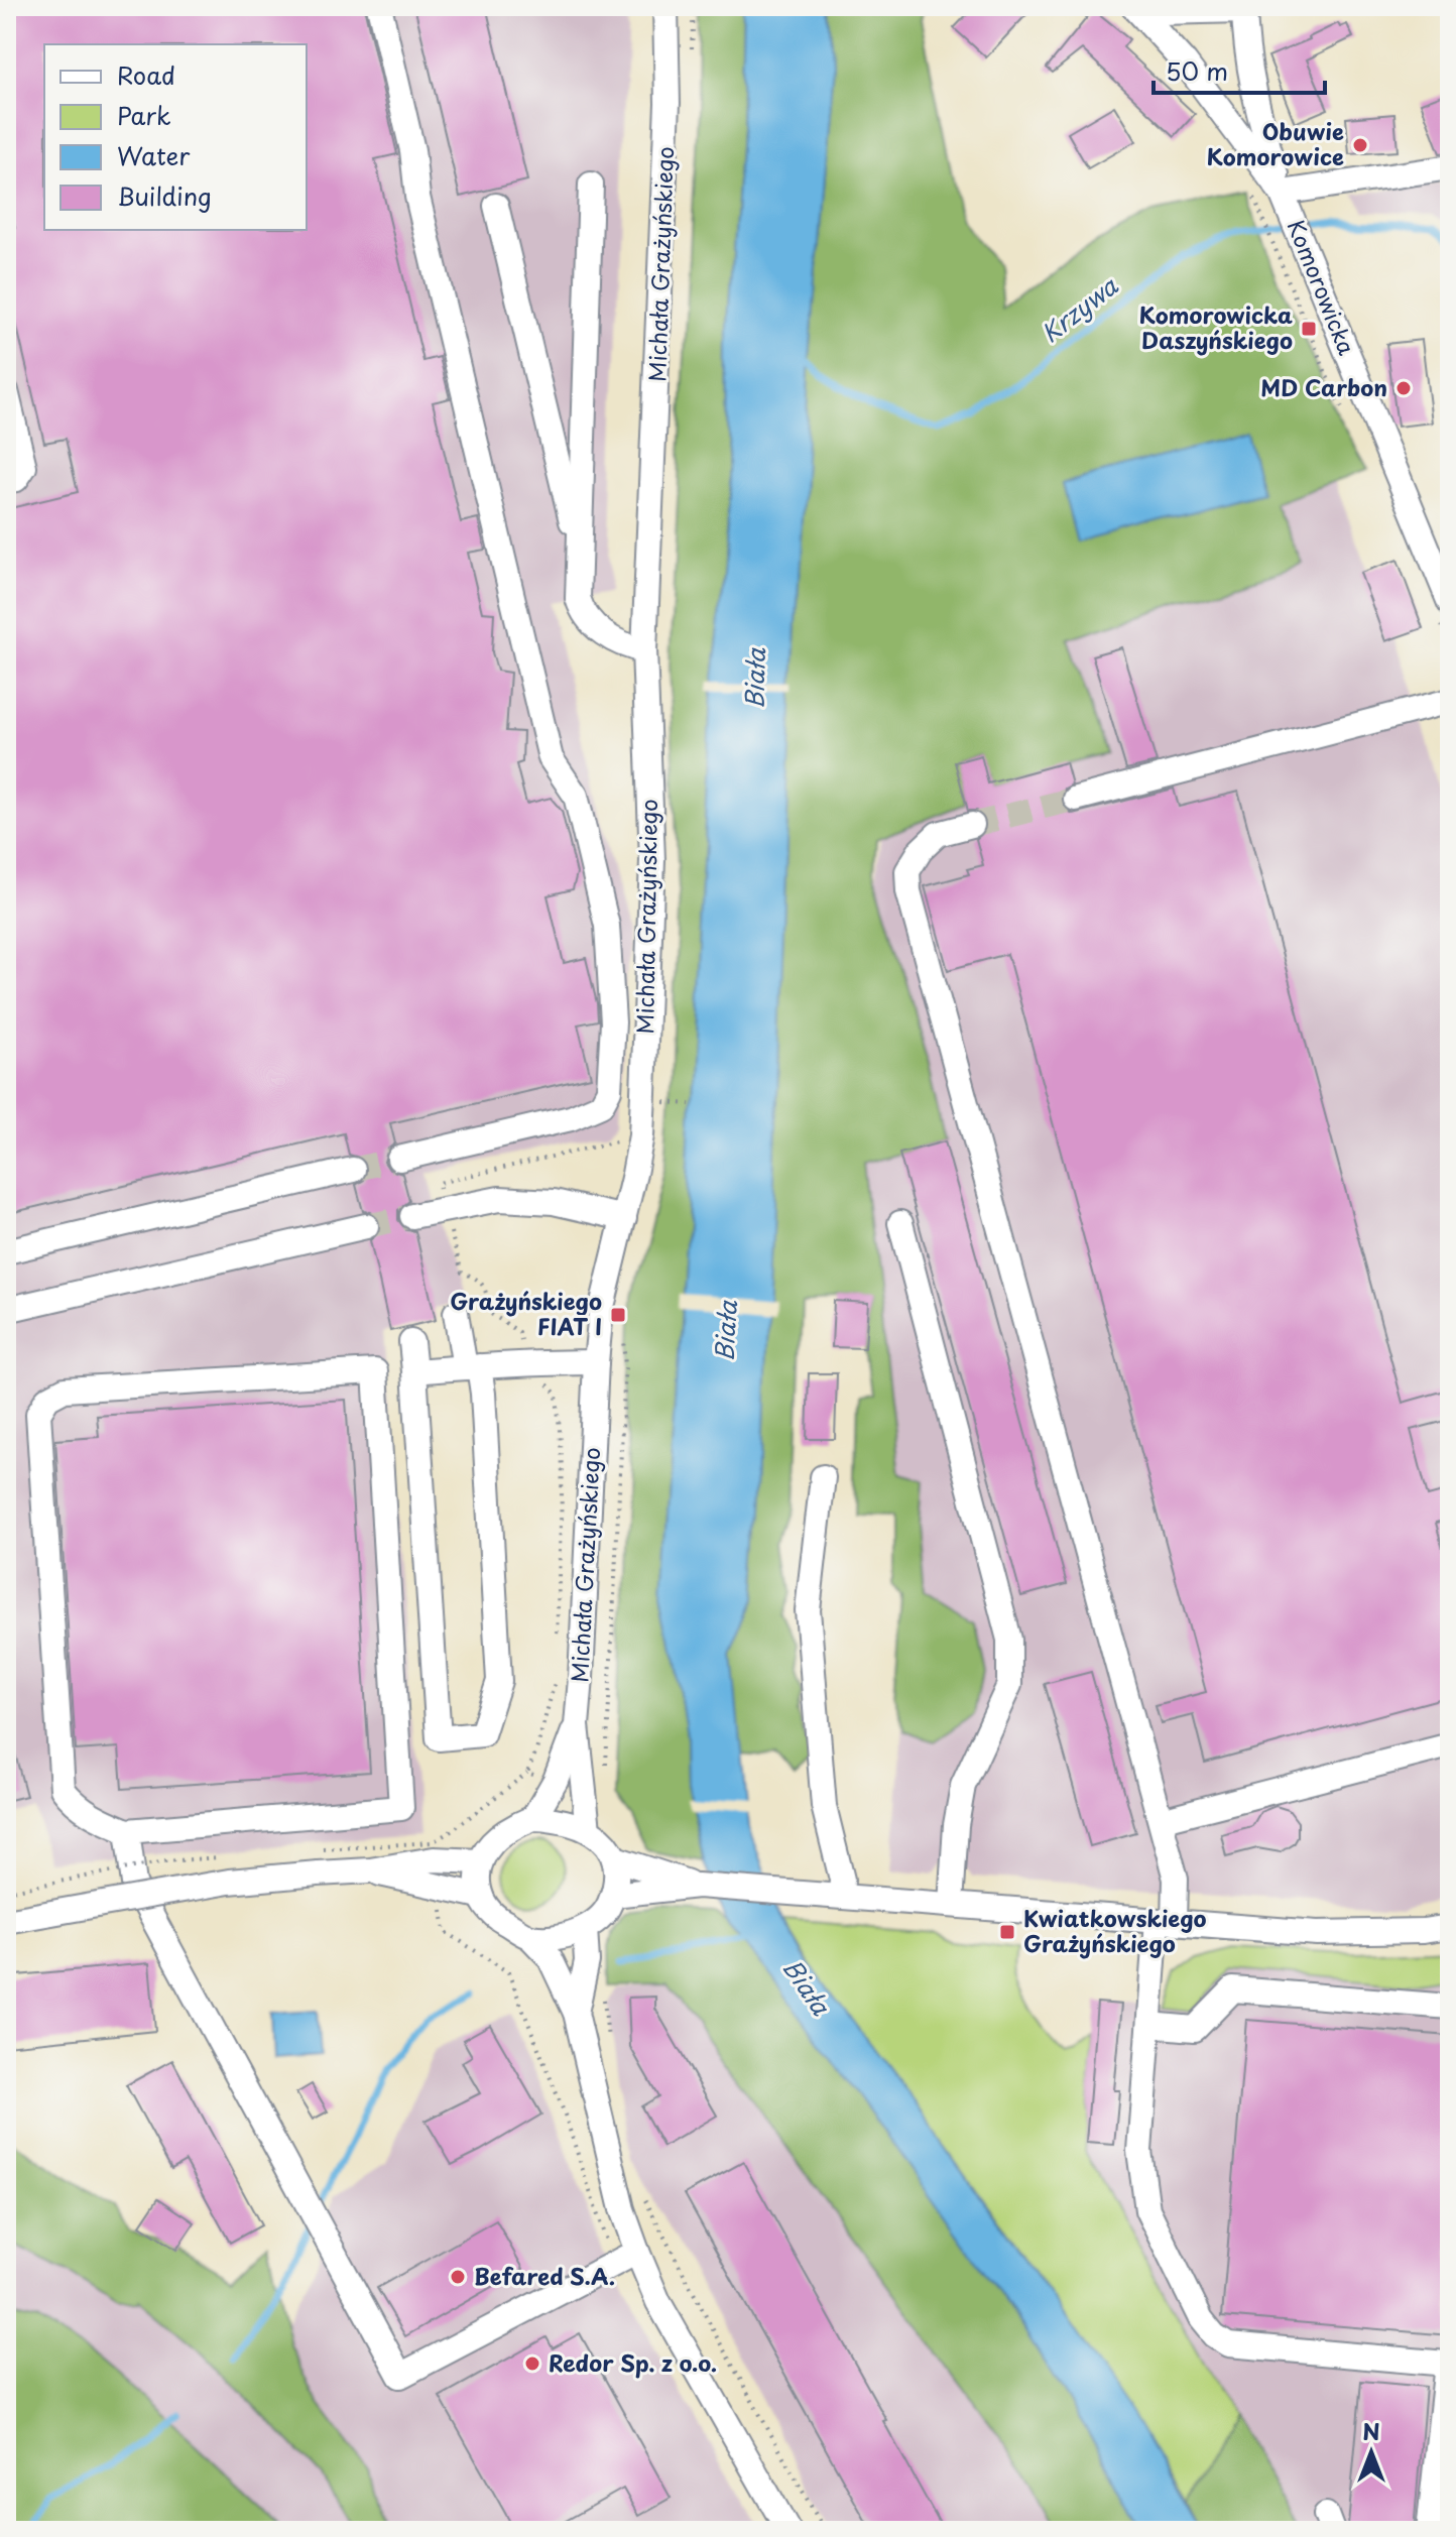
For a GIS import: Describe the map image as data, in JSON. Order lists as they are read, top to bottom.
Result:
{
  "streets": {
    "street": ["Michała Grażyńskiego", "Komorowicka"]
  },
  "water": ["Krzywa", "Biała"],
  "places": {
    "other": [
      "Obuwie Komorowice",
      "MD Carbon",
      "Befared S.A.",
      "Redor Sp. z o.o."
    ],
    "transit": ["Komorowicka Daszyńskiego", "Grażyńskiego FIAT I", "Kwiatkowskiego Grażyńskiego"]
  },
  "legend": [
    "Road",
    "Park",
    "Water",
    "Building"
  ],
  "scale_bar": "50 m",
  "north": "top"
}
